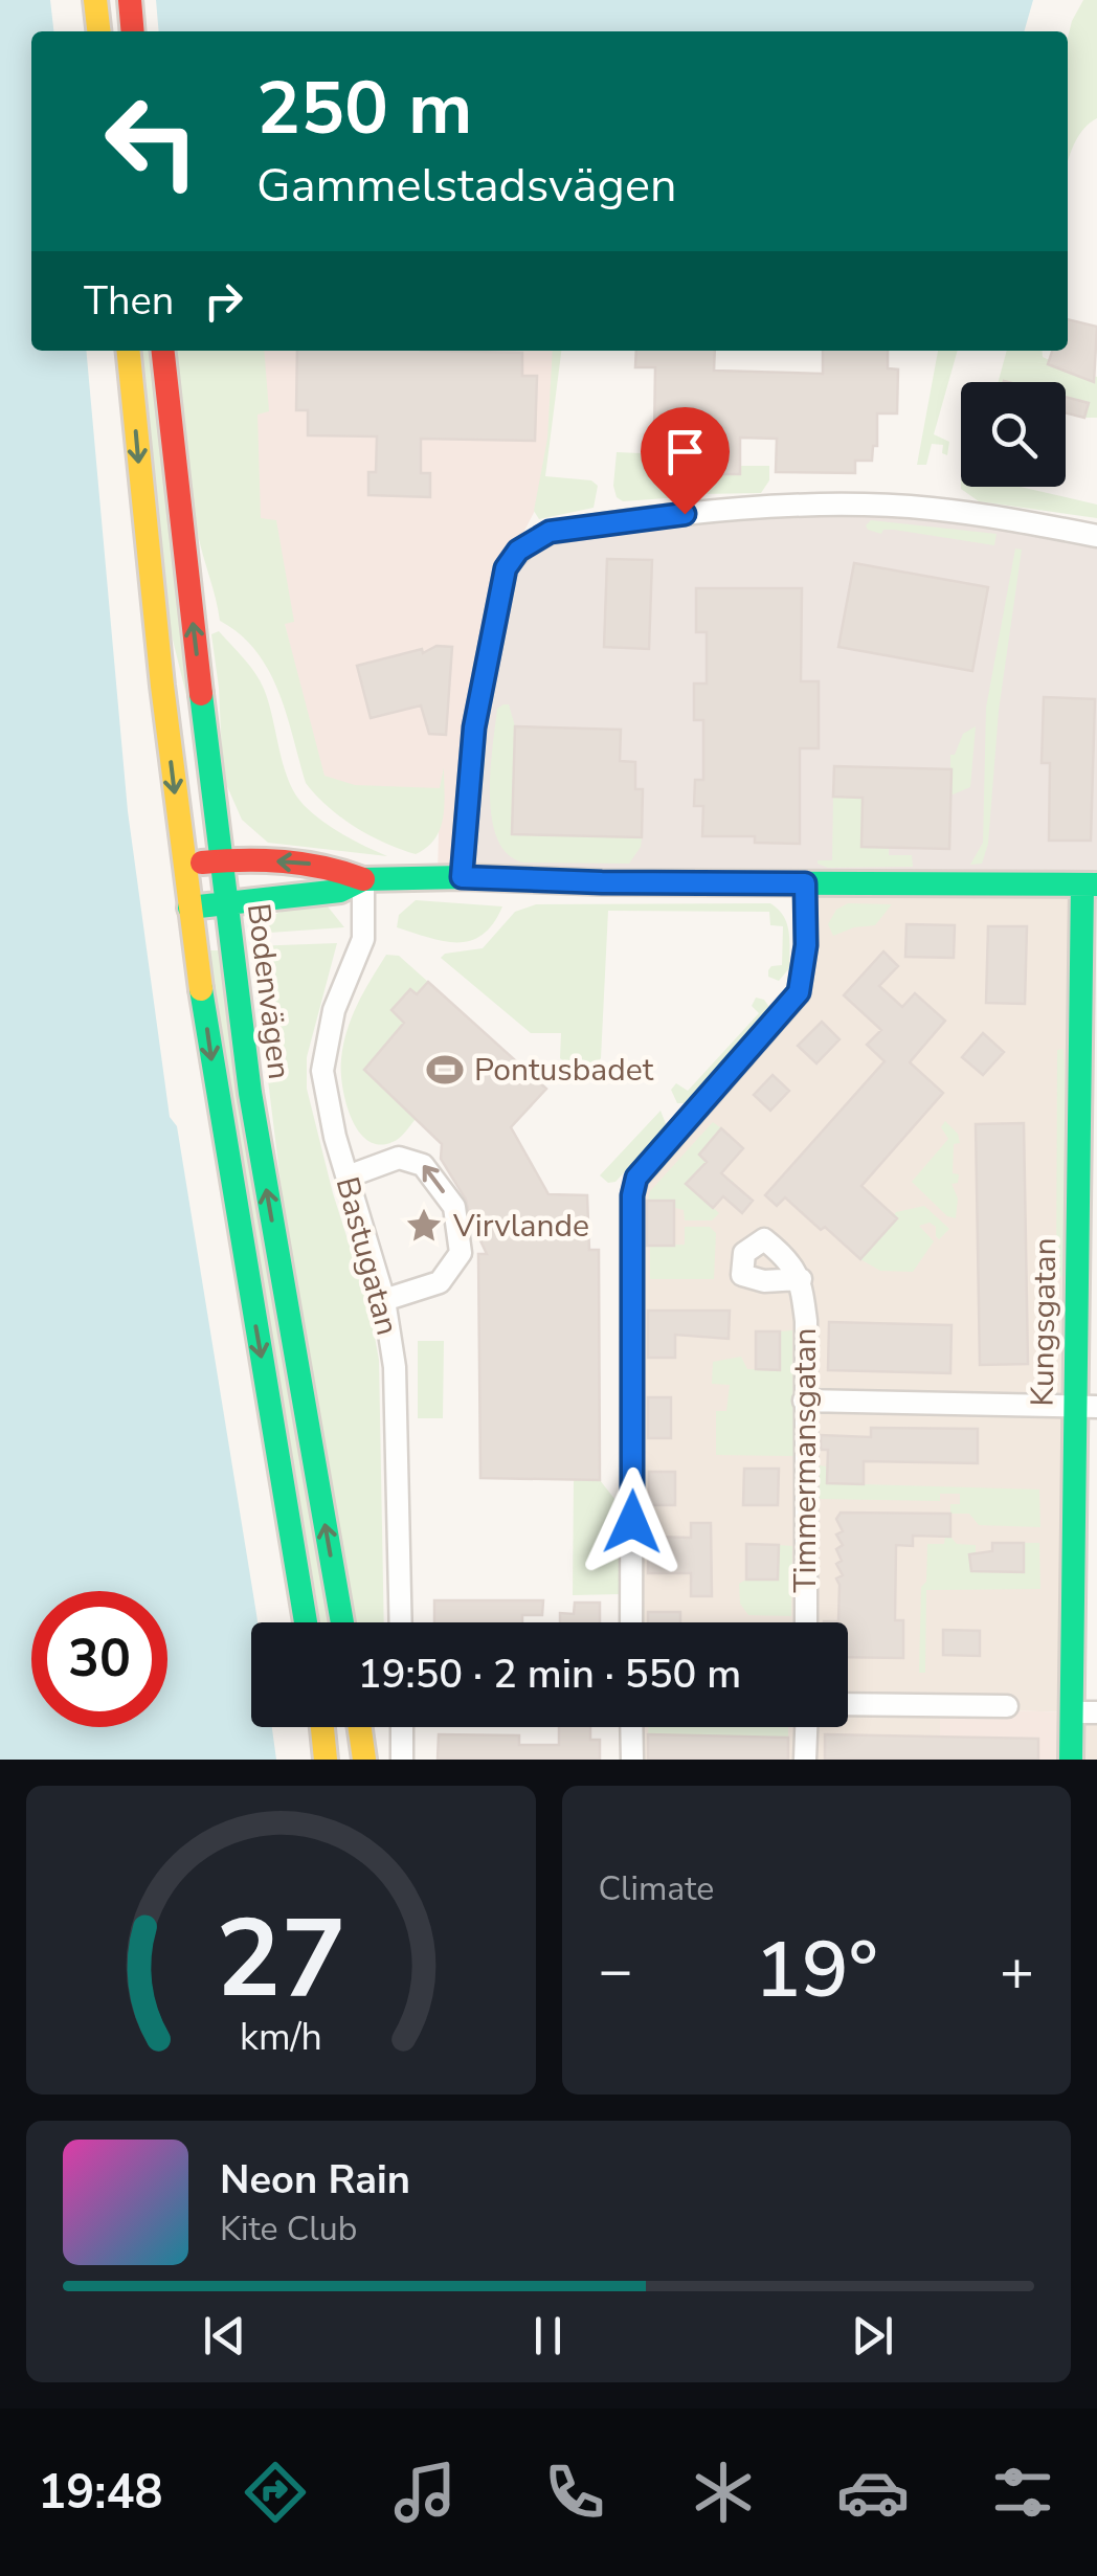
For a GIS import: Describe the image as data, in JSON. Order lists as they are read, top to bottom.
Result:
{
  "streets": {
    "main road": ["Bodenvägen", "Kungsgatan"],
    "street": ["Bastugatan", "Timmermansgatan"]
  },
  "places": {
    "sports": ["Pontusbadet"],
    "place": ["Virvlande"]
  },
  "page": {
    "turn": ["250 m", "Gammelstadsvägen"],
    "then": "Then",
    "limit": "30",
    "trip": "19:50 · 2 min · 550 m",
    "tile": "Climate",
    "heat": ["−", "19°", "+"],
    "song": ["Neon Rain", "Kite Club"],
    "tabs": "19:48",
    "gauge": ["27", "km/h"]
  }
}
